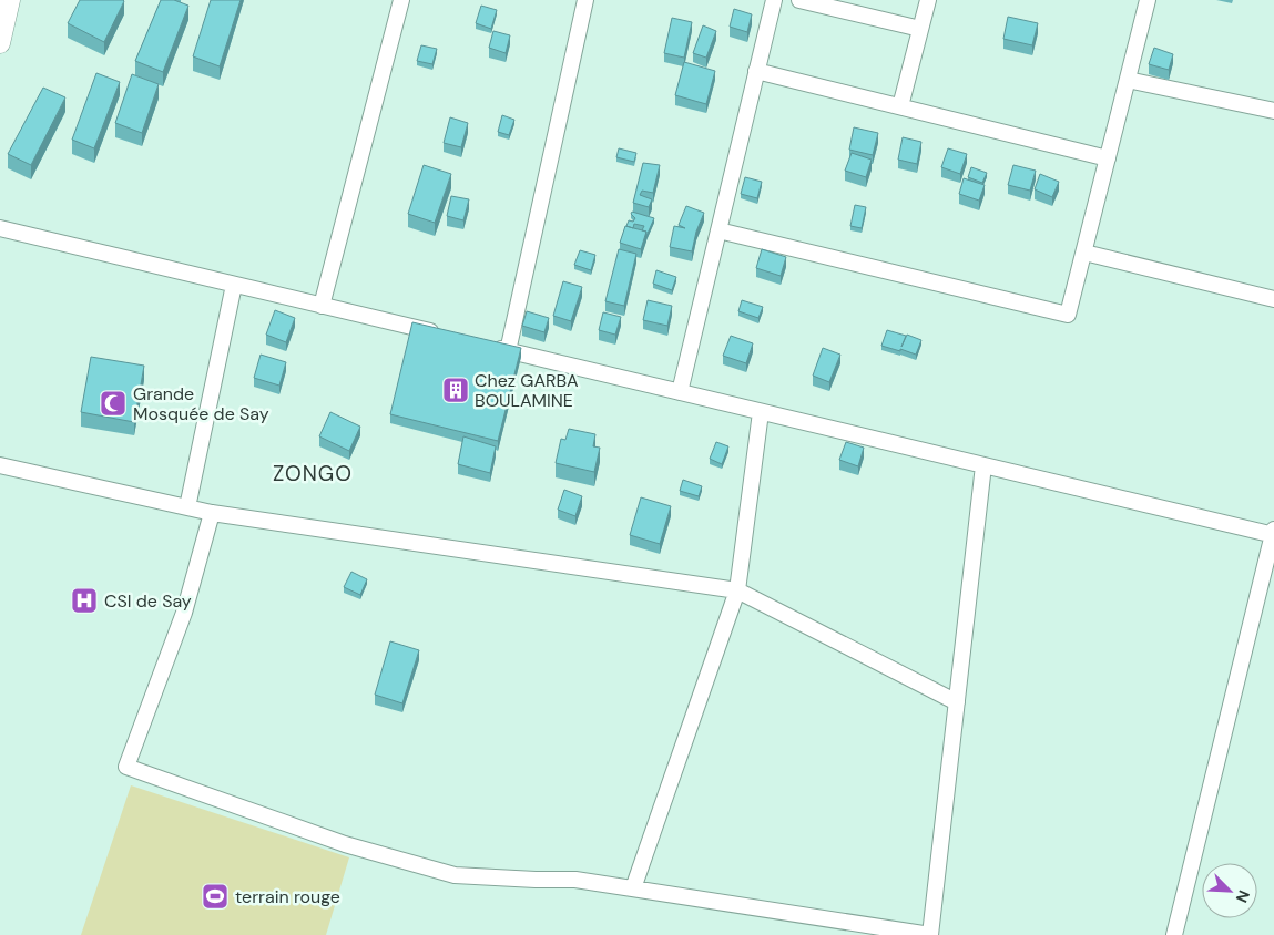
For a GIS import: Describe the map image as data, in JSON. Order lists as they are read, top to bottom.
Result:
{
  "districts": ["ZONGO"],
  "places": {
    "building": ["Chez GARBA BOULAMINE"],
    "mosque": ["Grande Mosquée de Say"],
    "hospital": ["CSI de Say"],
    "sports": ["terrain rouge"]
  },
  "north": "bottom right"
}
